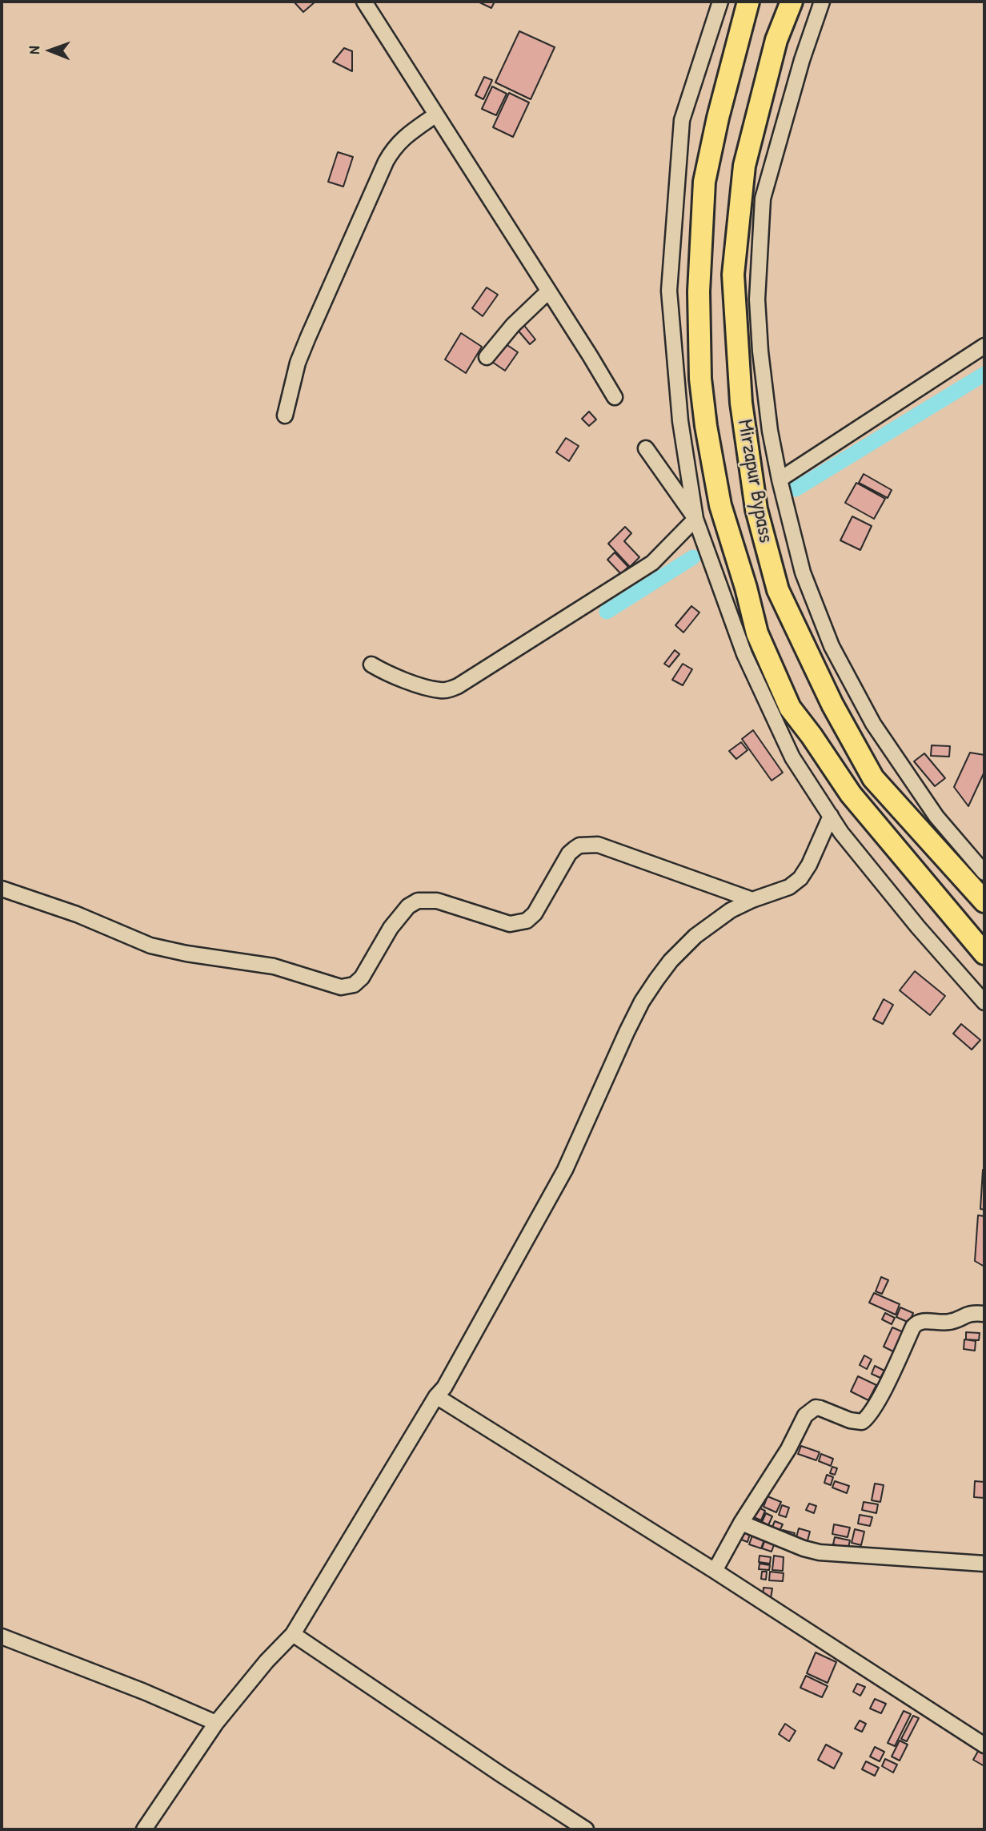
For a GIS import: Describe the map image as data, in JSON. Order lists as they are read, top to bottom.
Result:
{
  "streets": {
    "highway": ["Mirzapur Bypass"]
  },
  "north": "left"
}
